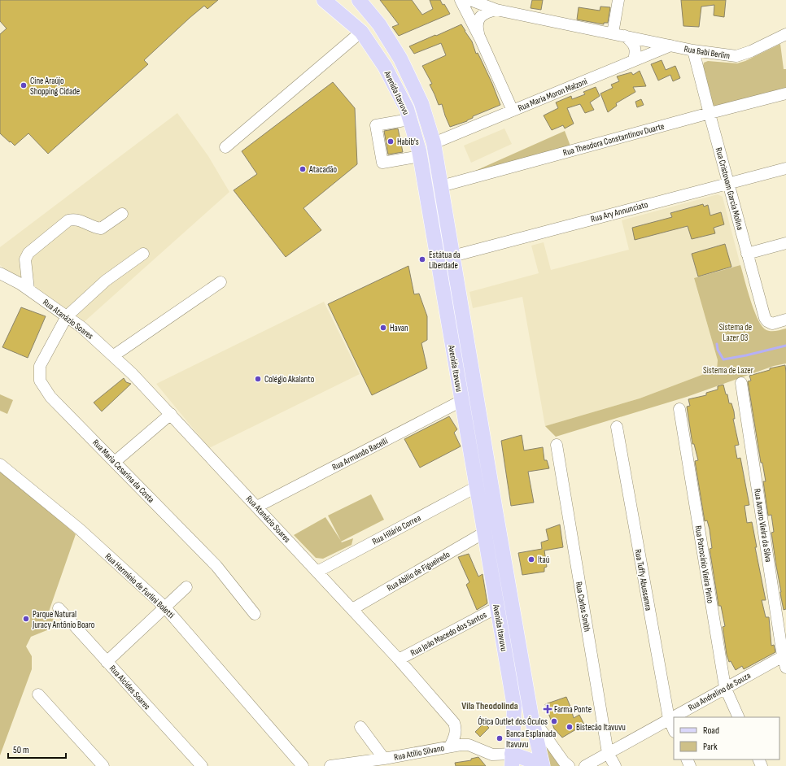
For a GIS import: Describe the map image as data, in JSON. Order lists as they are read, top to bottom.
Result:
{
  "streets": {
    "main road": ["Avenida Itavuvu"],
    "street": [
      "Rua Babi Berlim",
      "Rua Maria Moron Malzoni",
      "Rua Theodora Constantinov Duarte",
      "Rua Cristovam Garcia Molina",
      "Rua Ary Annunciato",
      "Rua Atanázio Soares",
      "Rua Armando Bacelli",
      "Rua Maria Cesarina da Costa",
      "Rua Amaro Vieira da Silva",
      "Rua Hilário Correa",
      "Rua Patrocínio Vieira Pinto",
      "Rua Abílio de Figueiredo",
      "Rua Tuffy Abussamra",
      "Rua Hermínio de Furlini Boletti",
      "Rua Carlos Smith",
      "Rua João Macedo dos Santos",
      "Rua Alcides Soares",
      "Rua Andrelino de Souza",
      "Rua Atílio Silvano"
    ]
  },
  "crossings": [
    ["Rua Babi Berlim", "Rua Maria Moron Malzoni"],
    ["Rua Babi Berlim", "Rua Cristovam Garcia Molina"],
    ["Avenida Itavuvu", "Rua Maria Moron Malzoni"],
    ["Avenida Itavuvu", "Rua Theodora Constantinov Duarte"],
    ["Avenida Itavuvu", "Rua Ary Annunciato"],
    ["Avenida Itavuvu", "Rua Armando Bacelli"],
    ["Avenida Itavuvu", "Rua Hilário Correa"],
    ["Avenida Itavuvu", "Rua Abílio de Figueiredo"],
    ["Avenida Itavuvu", "Rua João Macedo dos Santos"],
    ["Rua Theodora Constantinov Duarte", "Rua Cristovam Garcia Molina"],
    ["Rua Cristovam Garcia Molina", "Rua Ary Annunciato"],
    ["Rua Atanázio Soares", "Rua Armando Bacelli"],
    ["Rua Atanázio Soares", "Rua Maria Cesarina da Costa"],
    ["Rua Atanázio Soares", "Rua Hilário Correa"],
    ["Rua Atanázio Soares", "Rua Abílio de Figueiredo"],
    ["Rua Atanázio Soares", "Rua João Macedo dos Santos"],
    ["Rua Atanázio Soares", "Rua Atílio Silvano"],
    ["Rua Amaro Vieira da Silva", "Rua Andrelino de Souza"],
    ["Rua Patrocínio Vieira Pinto", "Rua Andrelino de Souza"],
    ["Rua Tuffy Abussamra", "Rua Andrelino de Souza"],
    ["Rua Carlos Smith", "Rua Andrelino de Souza"]
  ],
  "districts": ["Vila Theodolinda"],
  "parks": ["Sistema de Lazer 03", "Sistema de Lazer"],
  "places": {
    "other": [
      "Cine Araújo Shopping Cidade",
      "Habib's",
      "Atacadão",
      "Estátua da Liberdade",
      "Havan",
      "Colégio Akalanto",
      "Itaú",
      "Parque Natural Juracy Antônio Boaro",
      "Ótica Outlet dos Óculos",
      "Bistecão Itavuvu",
      "Banca Esplanada Itavuvu"
    ],
    "health": ["Farma Ponte"]
  },
  "legend": ["Road", "Park"],
  "scale_bar": "50 m"
}
